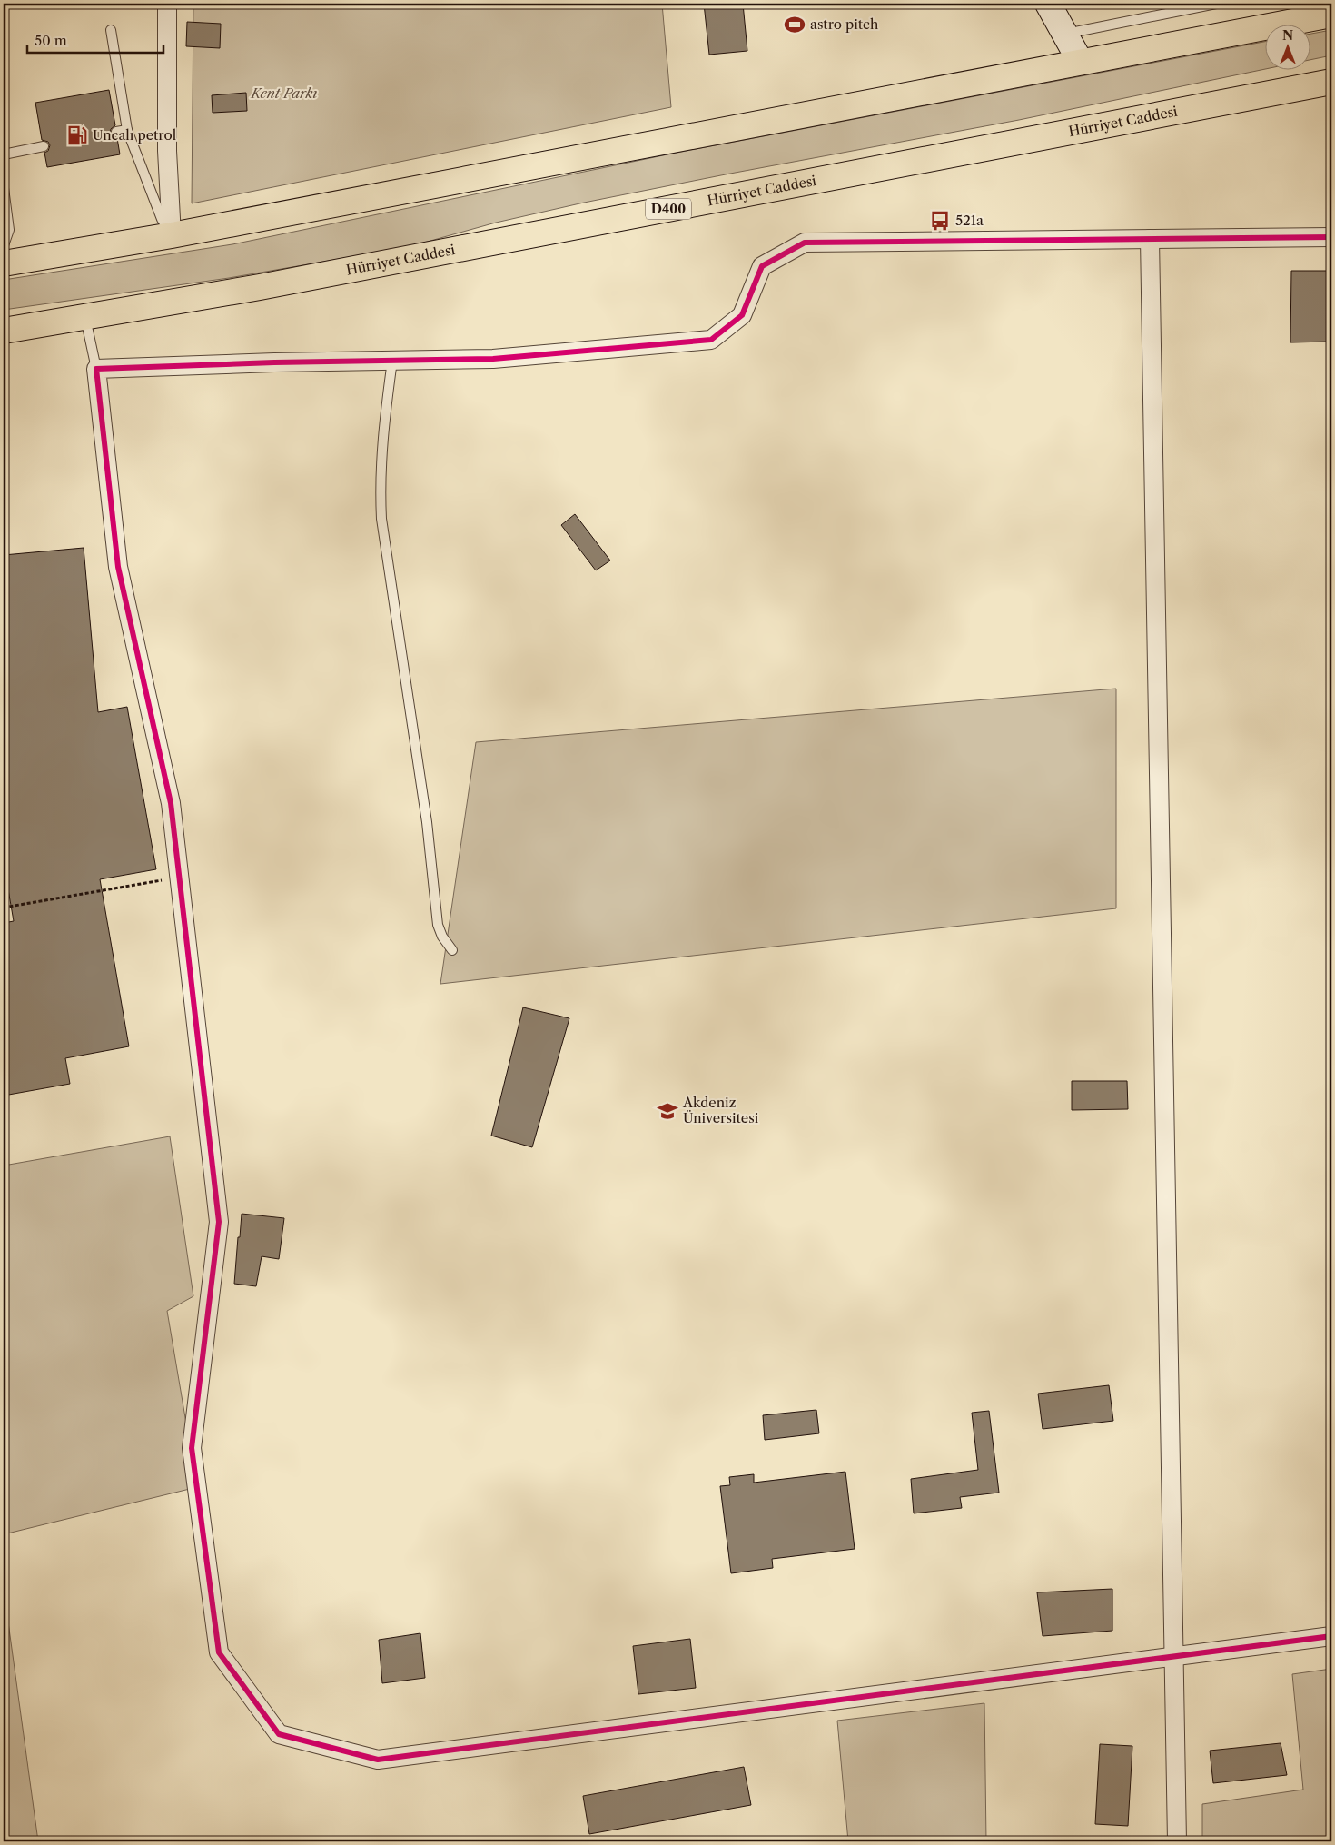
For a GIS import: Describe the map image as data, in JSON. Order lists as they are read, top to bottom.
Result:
{
  "streets": {
    "highway": ["Hürriyet Caddesi", "D400"]
  },
  "parks": ["Kent Parkı"],
  "places": {
    "sports": ["astro pitch"],
    "fuel station": ["Uncalı petrol"],
    "bus stop": ["521a"],
    "school or university": ["Akdeniz Üniversitesi"]
  },
  "scale_bar": "50 m",
  "north": "top"
}
